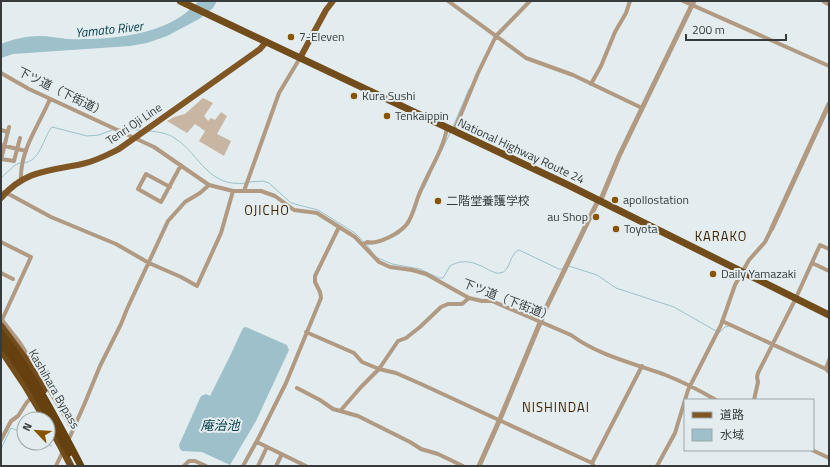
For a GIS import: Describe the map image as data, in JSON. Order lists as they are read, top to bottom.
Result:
{
  "streets": {
    "highway": ["National Highway Route 24", "Kashihara Bypass"],
    "main road": ["Tenri Oji Line"],
    "street": ["下ツ道（下街道）"]
  },
  "crossings": [
    ["下ツ道（下街道）", "Tenri Oji Line"],
    ["Tenri Oji Line", "National Highway Route 24"]
  ],
  "districts": ["OJICHO", "KARAKO", "NISHINDAI"],
  "water": ["Yamato River", "庵治池"],
  "places": [
    "7-Eleven",
    "Kura Sushi",
    "Tenkaippin",
    "apollostation",
    "二階堂養護学校",
    "au Shop",
    "Toyota",
    "Daily Yamazaki"
  ],
  "legend": ["道路", "水域"],
  "scale_bar": "200 m",
  "north": "top left"
}
